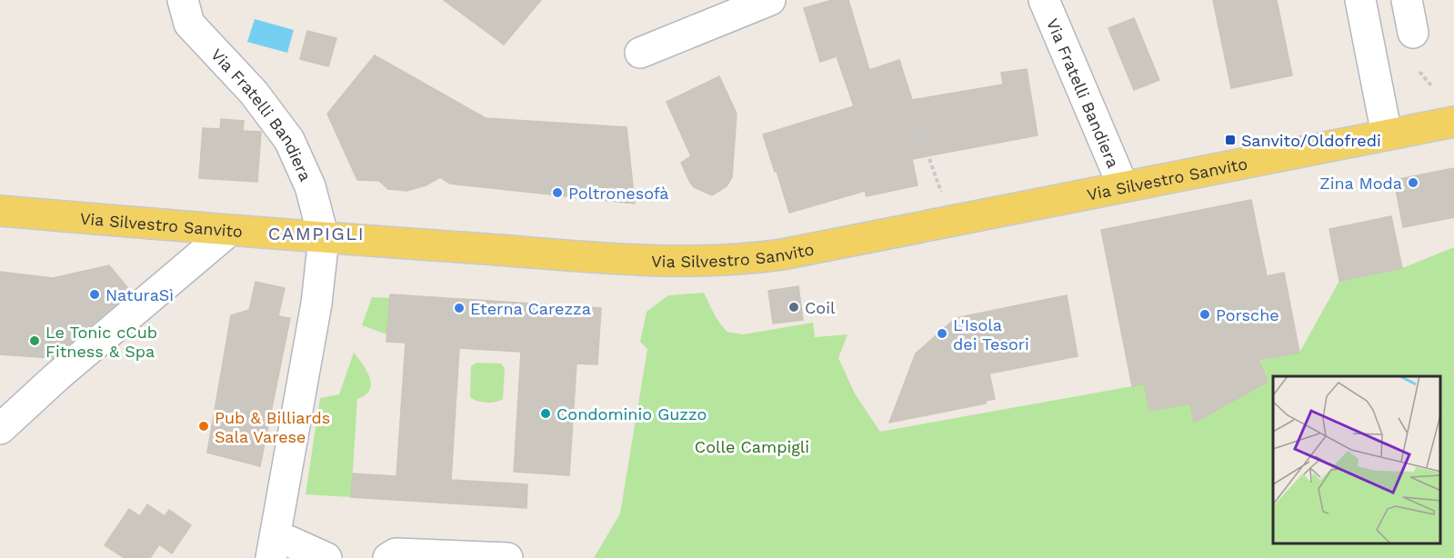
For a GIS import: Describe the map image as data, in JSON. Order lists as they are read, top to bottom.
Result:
{
  "streets": {
    "main road": ["Via Silvestro Sanvito"],
    "street": ["Via Fratelli Bandiera"]
  },
  "crossings": [
    ["Via Fratelli Bandiera", "Via Silvestro Sanvito"]
  ],
  "districts": ["CAMPIGLI"],
  "parks": ["Colle Campigli"],
  "places": {
    "transit": ["Sanvito/Oldofredi"],
    "other": [
      "Zina Moda",
      "Poltronesofà",
      "NaturaSì",
      "Coil",
      "Eterna Carezza",
      "Porsche",
      "L'Isola dei Tesori",
      "Le Tonic cCub Fitness & Spa",
      "Condominio Guzzo",
      "Pub & Billiards Sala Varese"
    ]
  }
}
